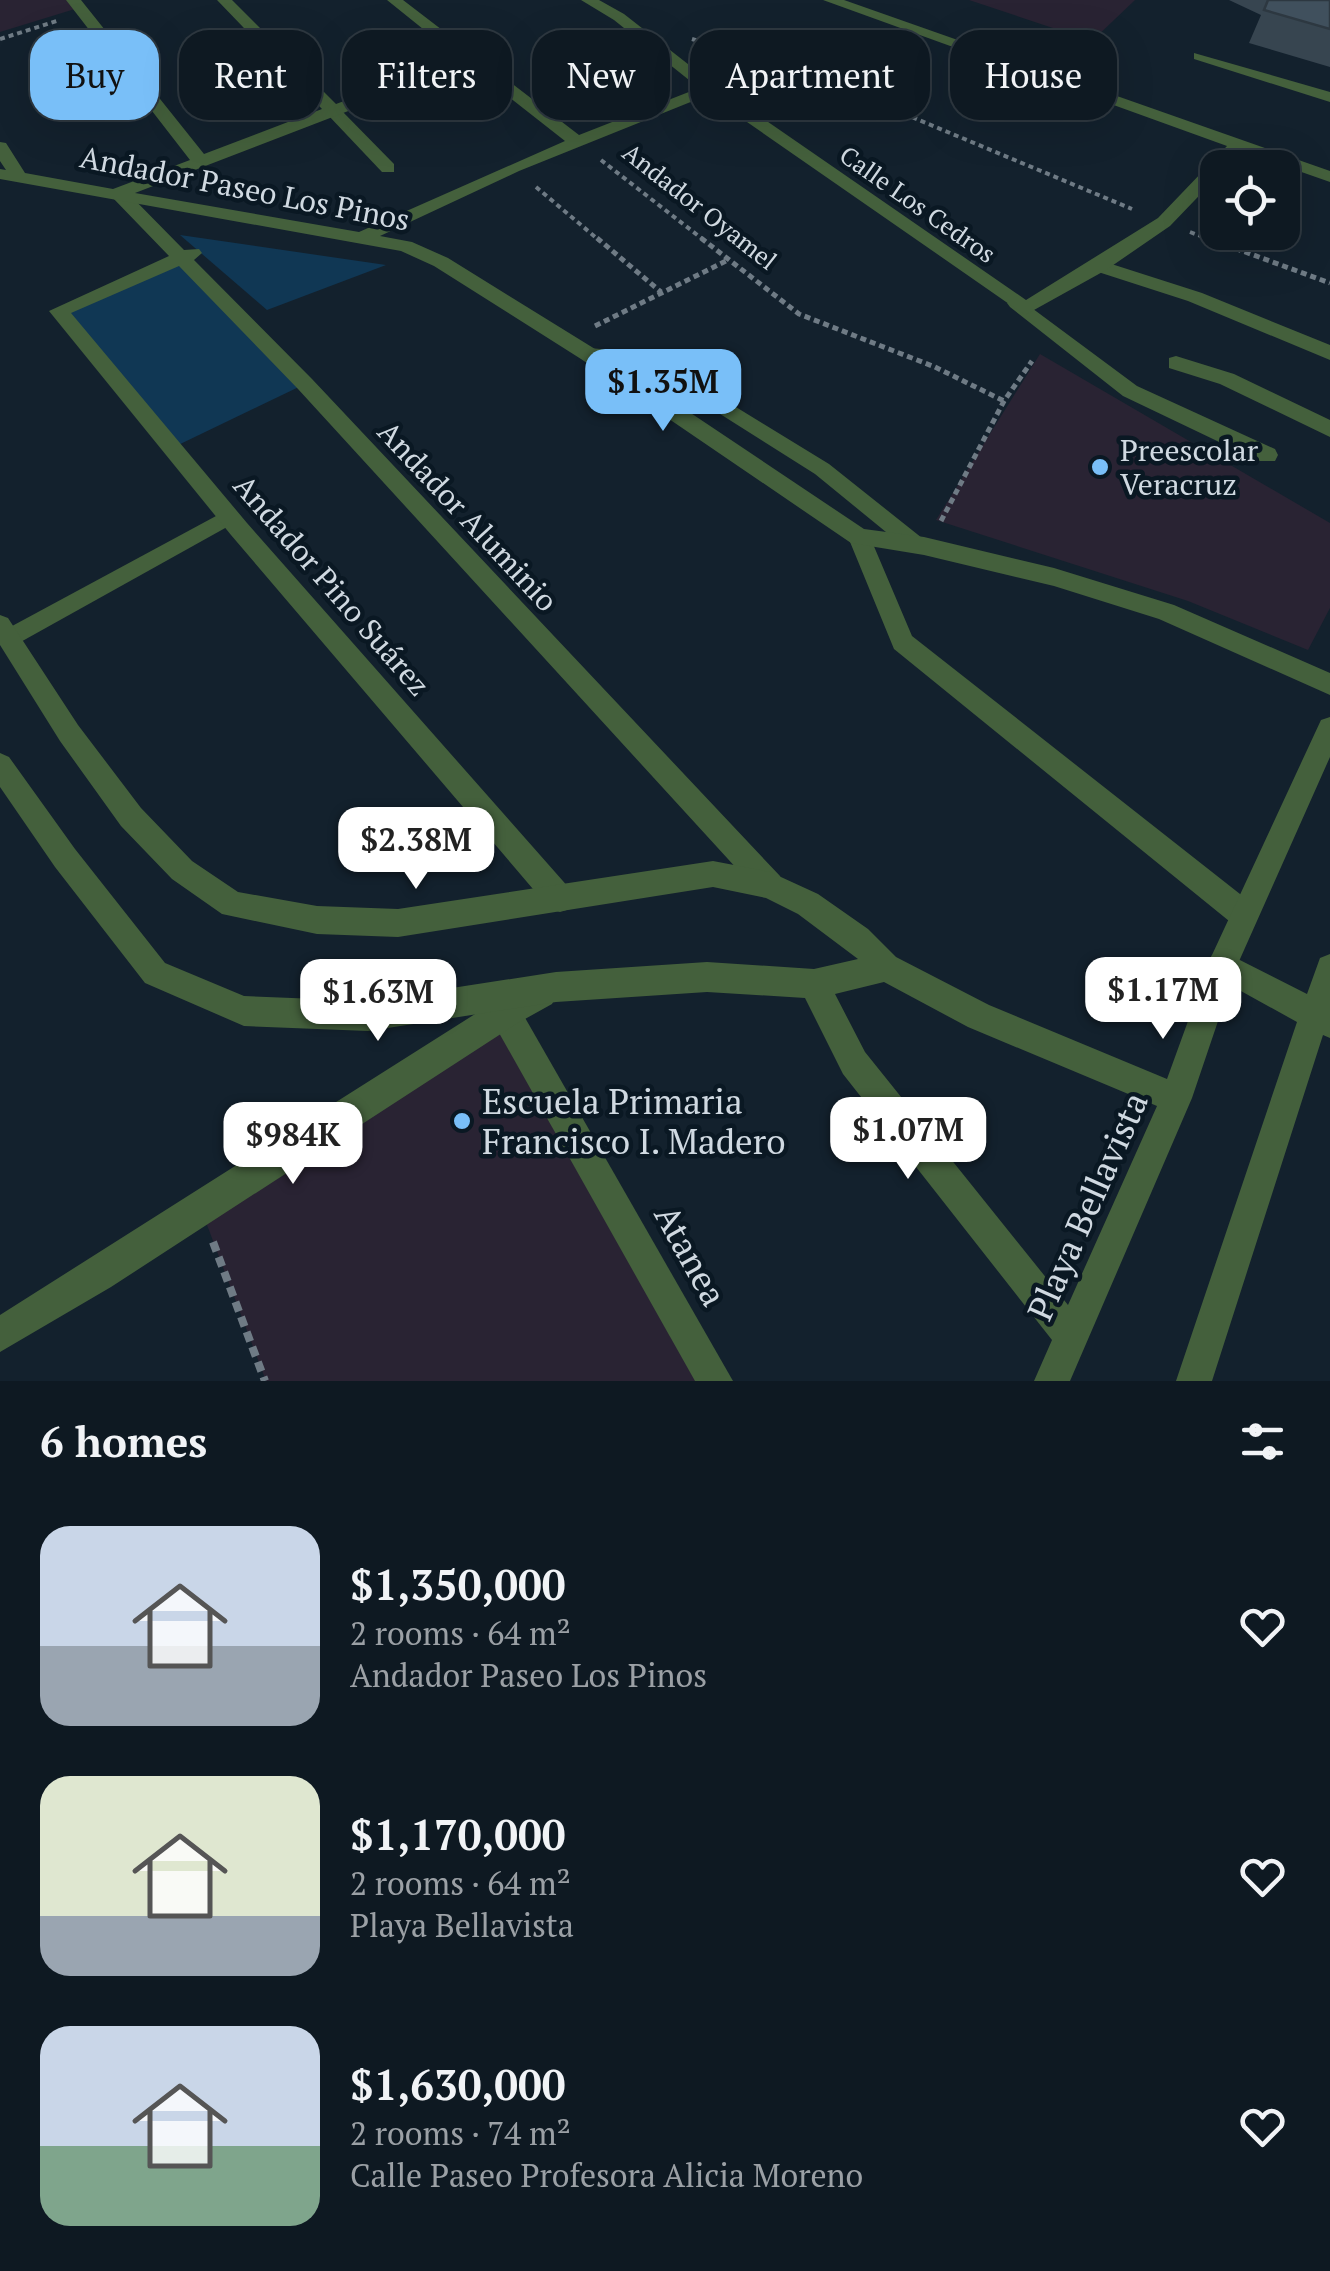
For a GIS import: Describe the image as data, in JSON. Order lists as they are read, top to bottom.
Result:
{
  "streets": {
    "street": [
      "Andador Paseo Los Pinos",
      "Calle Los Cedros",
      "Andador Oyamel",
      "Andador Aluminio",
      "Andador Pino Suárez",
      "Playa Bellavista",
      "Atanea"
    ]
  },
  "crossings": [
    ["Andador Paseo Los Pinos", "Andador Aluminio"],
    ["Andador Aluminio", "Andador Pino Suárez"]
  ],
  "places": ["Preescolar Veracruz", "Escuela Primaria Francisco I. Madero"],
  "page": {
    "chip": [
      "Buy",
      "Rent",
      "Filters",
      "New",
      "Apartment",
      "House"
    ],
    "price": [
      "$1.35M",
      "$2.38M",
      "$1.17M",
      "$1.63M",
      "$1.07M",
      "$984K"
    ],
    "heading": "6 homes",
    "list": [
      {
        "name": "$1,350,000",
        "note": "2 rooms · 64 m² · Andador Paseo Los Pinos"
      },
      {
        "name": "$1,170,000",
        "note": "2 rooms · 64 m² · Playa Bellavista"
      },
      {
        "name": "$1,630,000",
        "note": "2 rooms · 74 m² · Calle Paseo Profesora Alicia Moreno"
      }
    ]
  }
}
